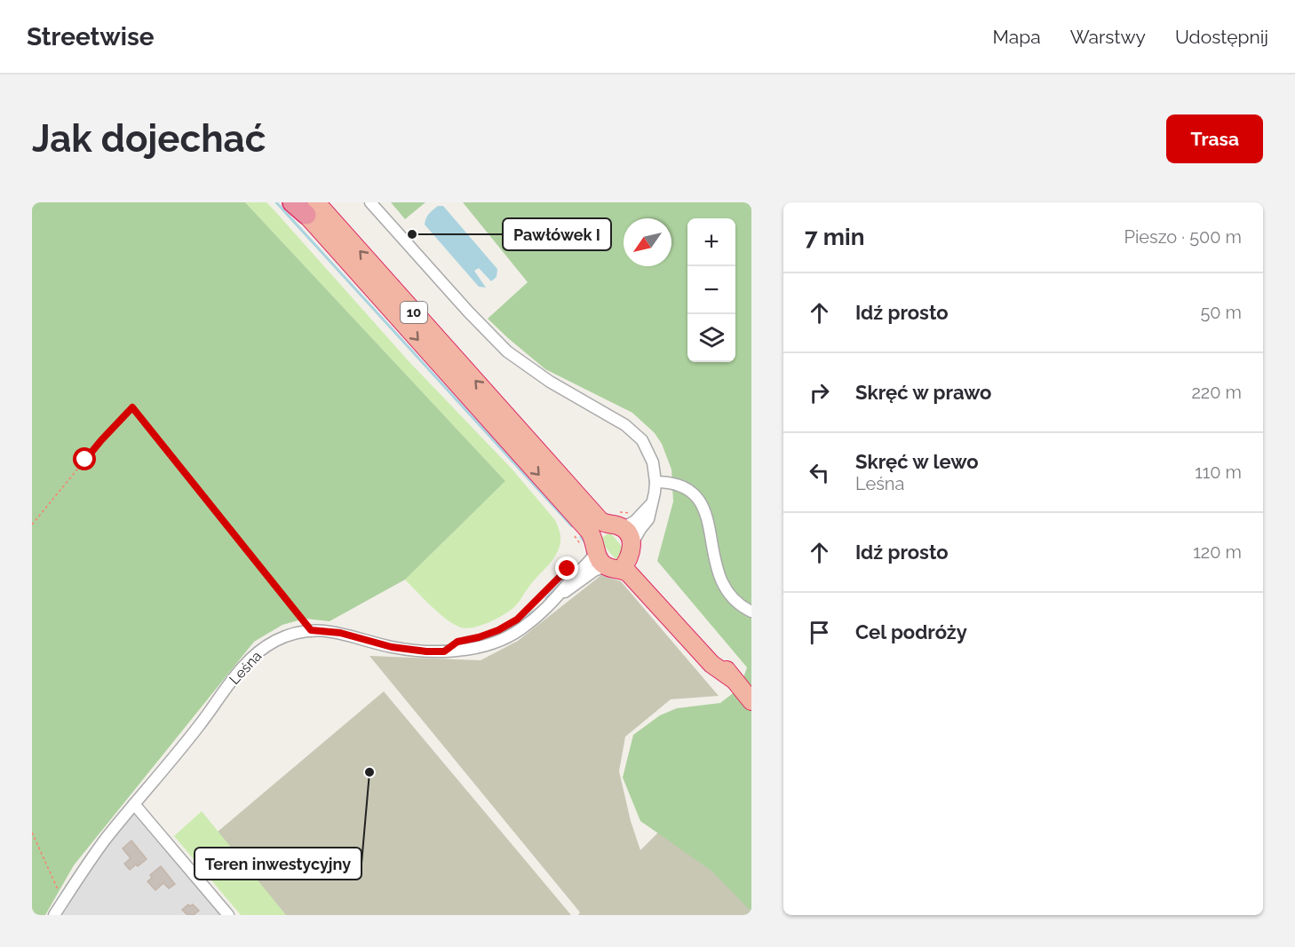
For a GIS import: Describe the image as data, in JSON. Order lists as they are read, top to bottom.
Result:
{
  "streets": {
    "highway": ["10"],
    "street": ["Leśna"]
  },
  "crossings": [
    ["10", "Leśna"]
  ],
  "places": ["Pawłówek I", "Teren inwestycyjny"],
  "north": "bottom left",
  "page": {
    "header": "Streetwise",
    "nav": ["Mapa", "Warstwy", "Udostępnij"],
    "buttons": "Trasa",
    "title": "Jak dojechać",
    "heading": ["7 min", "Pieszo · 500 m"],
    "map_buttons": ["+", "−"],
    "list": [
      ["Idź prosto", "50 m"],
      ["Skręć w prawo", "220 m"],
      ["Skręć w lewo", "Leśna", "110 m"],
      ["Idź prosto", "120 m"],
      "Cel podróży"
    ]
  }
}
